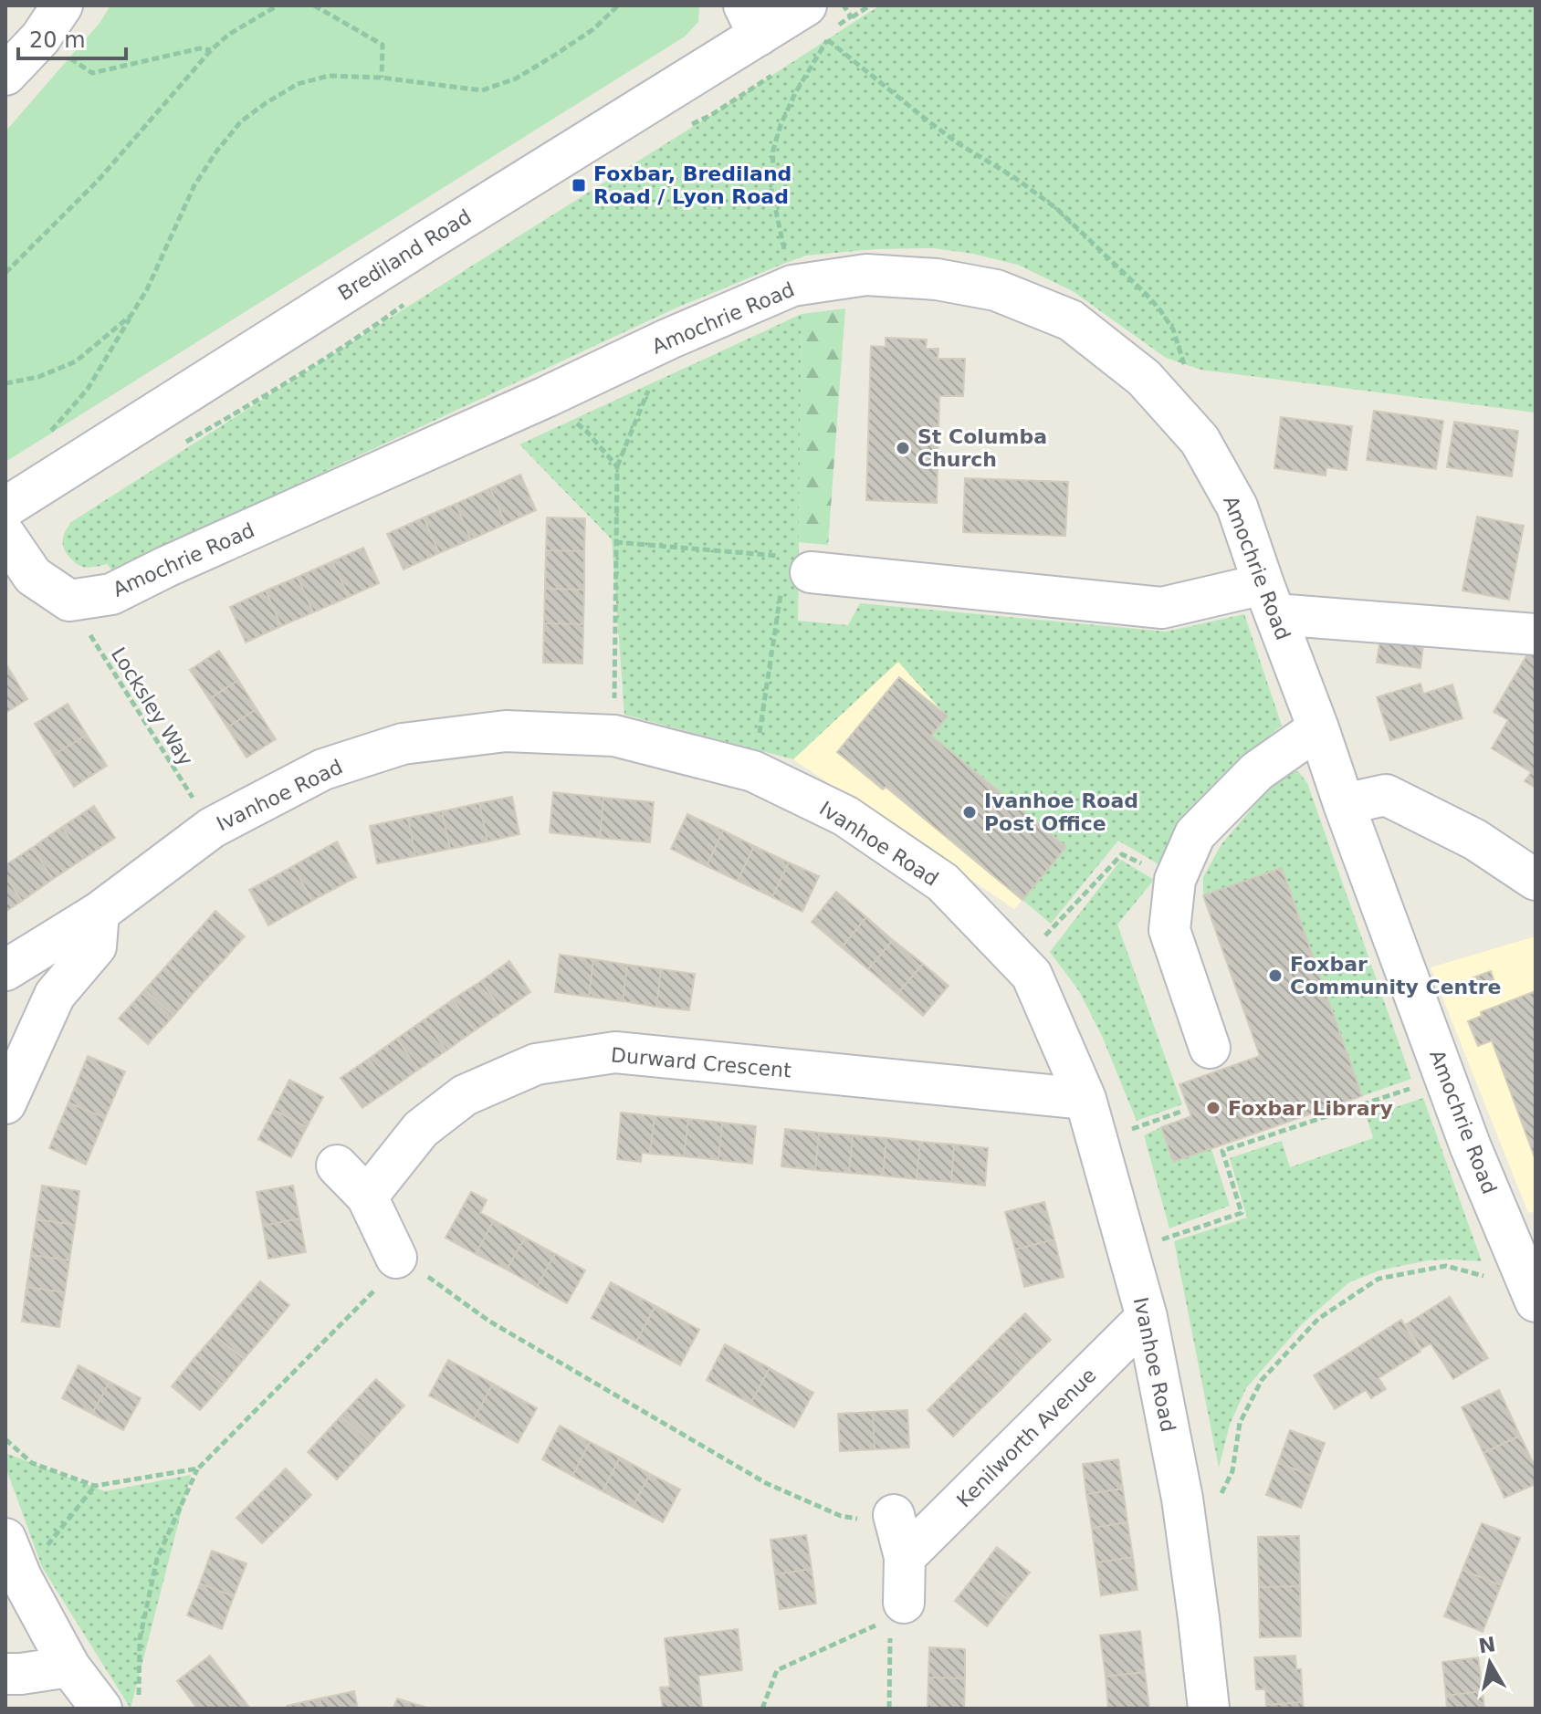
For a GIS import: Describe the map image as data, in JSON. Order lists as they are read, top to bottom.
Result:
{
  "streets": {
    "street": [
      "Brediland Road",
      "Amochrie Road",
      "Ivanhoe Road",
      "Durward Crescent",
      "Kenilworth Avenue"
    ],
    "path": ["Locksley Way"]
  },
  "crossings": [
    ["Amochrie Road", "Locksley Way"],
    ["Locksley Way", "Ivanhoe Road"],
    ["Ivanhoe Road", "Durward Crescent"],
    ["Ivanhoe Road", "Kenilworth Avenue"]
  ],
  "places": {
    "transit": ["Foxbar, Brediland Road / Lyon Road"],
    "other": [
      "St Columba Church",
      "Ivanhoe Road Post Office",
      "Foxbar Community Centre",
      "Foxbar Library"
    ]
  },
  "scale_bar": "20 m",
  "north": "top"
}
